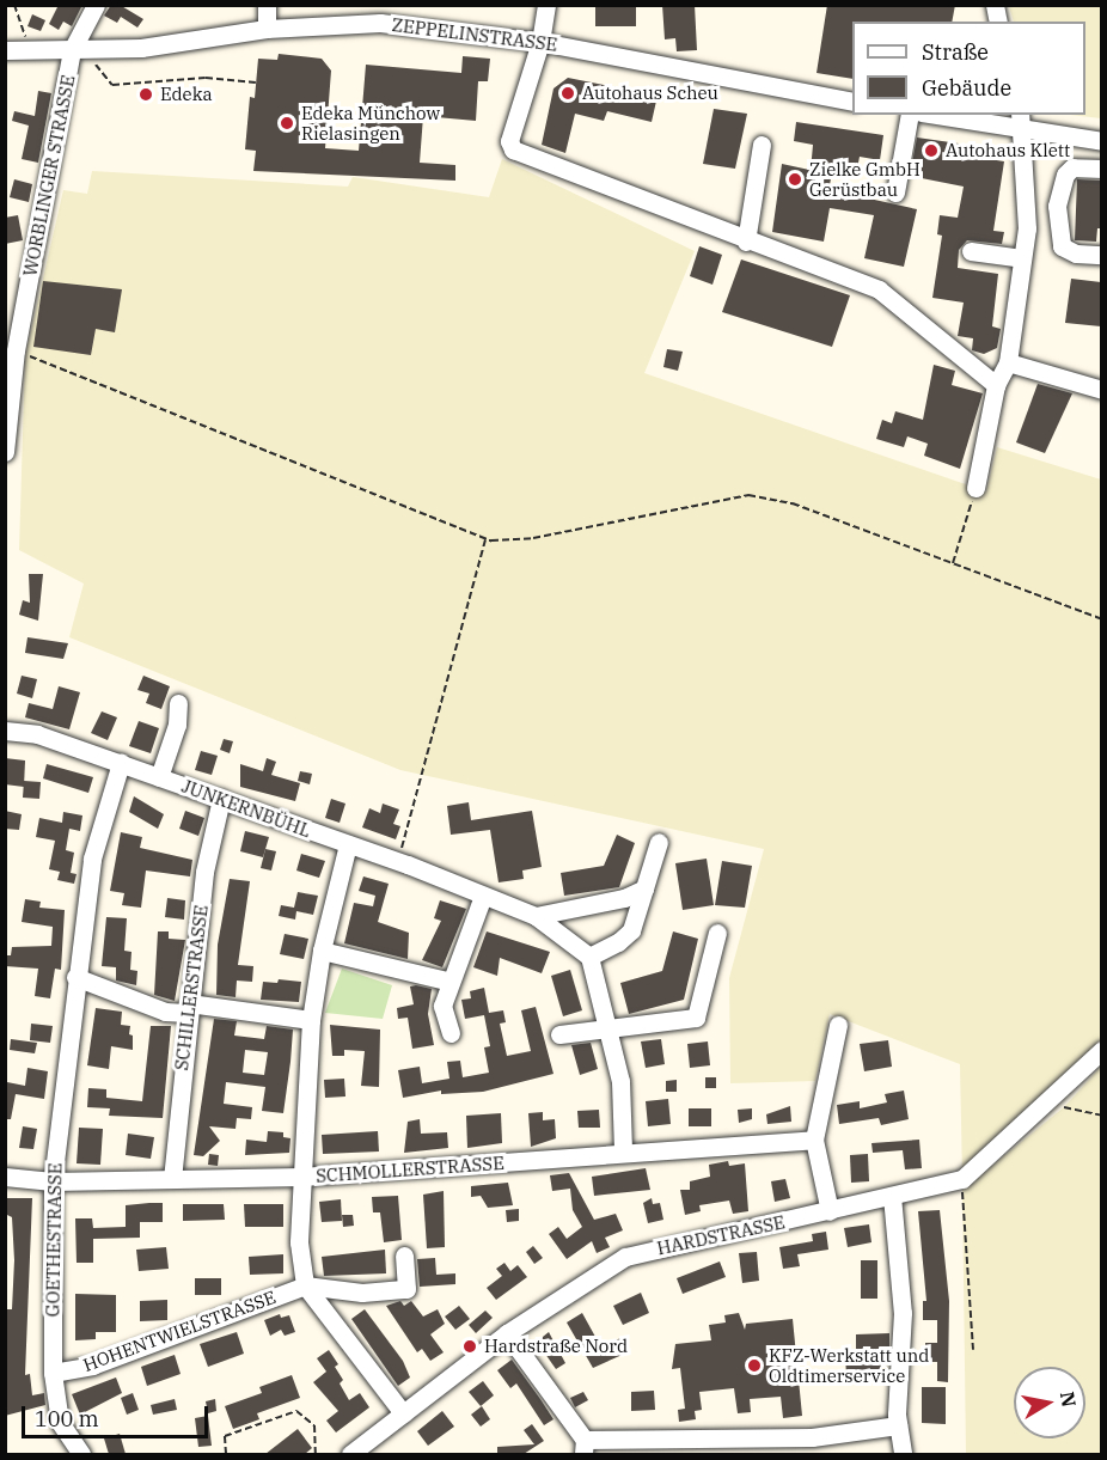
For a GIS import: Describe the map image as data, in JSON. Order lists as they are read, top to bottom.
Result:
{
  "streets": {
    "street": [
      "ZEPPELINSTRASSE",
      "WORBLINGER STRASSE",
      "JUNKERNBÜHL",
      "SCHILLERSTRASSE",
      "SCHMOLLERSTRASSE",
      "HARDSTRASSE",
      "GOETHESTRASSE",
      "HOHENTWIELSTRASSE"
    ]
  },
  "crossings": [
    ["ZEPPELINSTRASSE", "WORBLINGER STRASSE"],
    ["JUNKERNBÜHL", "SCHILLERSTRASSE"],
    ["JUNKERNBÜHL", "GOETHESTRASSE"],
    ["SCHILLERSTRASSE", "SCHMOLLERSTRASSE"],
    ["SCHMOLLERSTRASSE", "GOETHESTRASSE"],
    ["GOETHESTRASSE", "HOHENTWIELSTRASSE"]
  ],
  "places": [
    "Autohaus Scheu",
    "Edeka",
    "Edeka Münchow Rielasingen",
    "Autohaus Klett",
    "Zielke GmbH Gerüstbau",
    "Hardstraße Nord",
    "KFZ-Werkstatt und Oldtimerservice"
  ],
  "legend": ["Straße", "Gebäude"],
  "scale_bar": "100 m",
  "north": "right"
}
